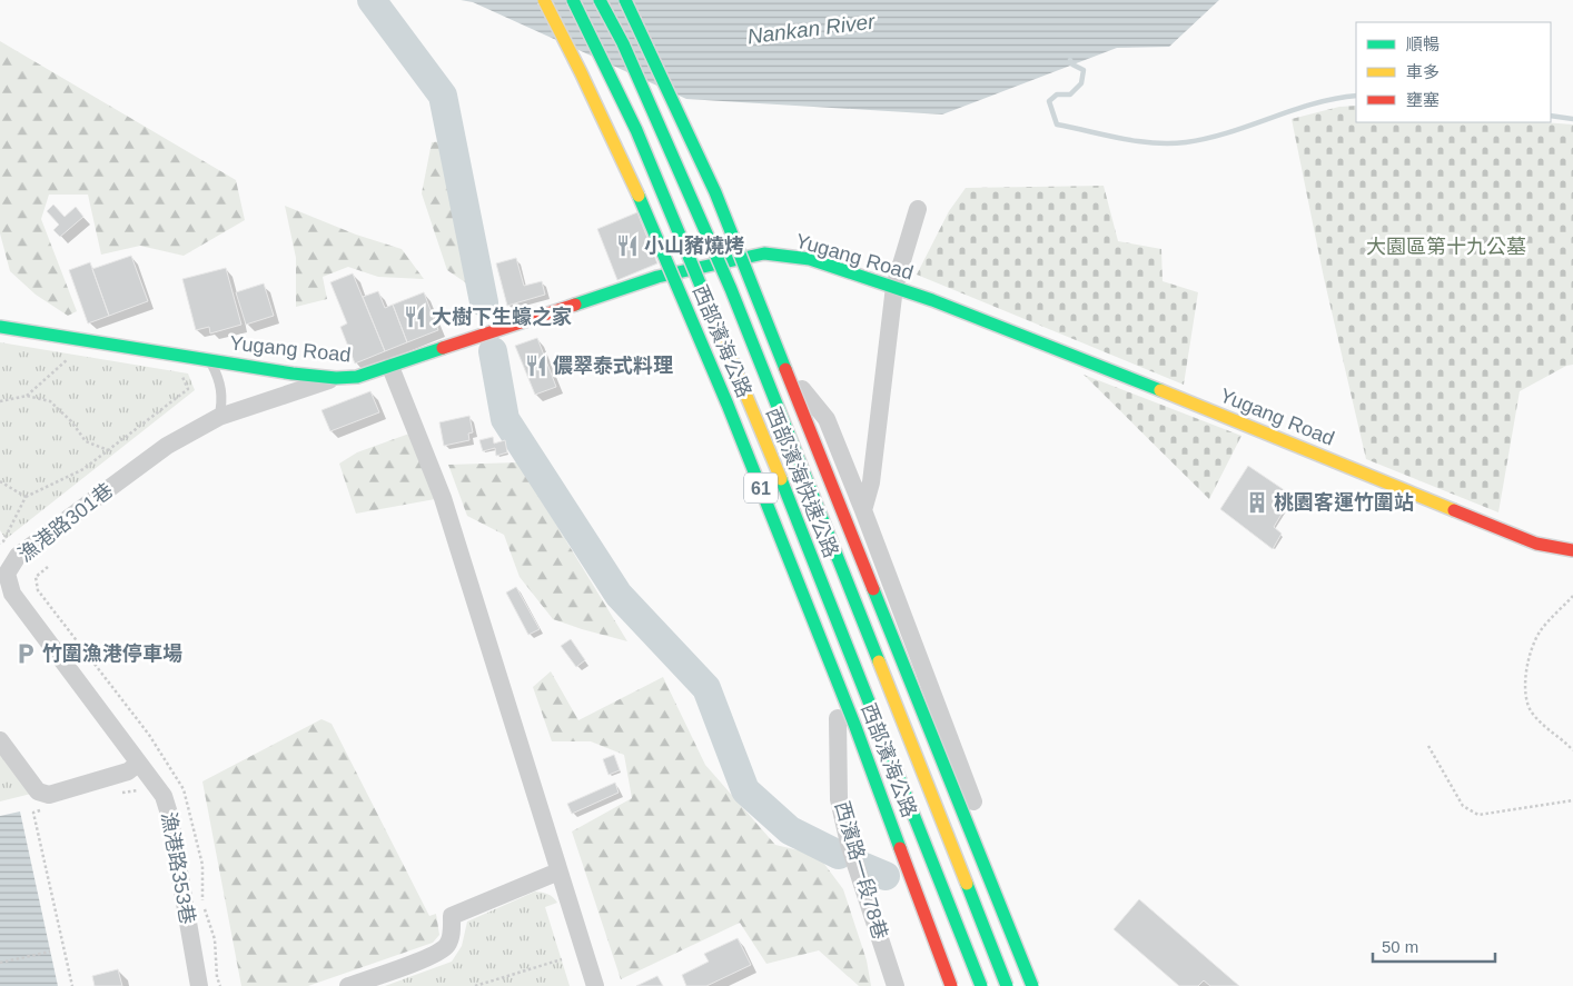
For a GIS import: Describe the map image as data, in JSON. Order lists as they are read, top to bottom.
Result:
{
  "streets": {
    "main road": [
      "Yugang Road",
      "西部濱海公路",
      "西部濱海快速公路",
      "61"
    ],
    "street": ["漁港路301巷", "漁港路353巷", "西濱路一段78巷"]
  },
  "crossings": [
    ["Yugang Road", "漁港路301巷"],
    ["漁港路301巷", "漁港路353巷"]
  ],
  "water": ["Nankan River"],
  "parks": ["大園區第十九公墓"],
  "places": {
    "restaurant": ["小山豬燒烤", "大樹下生蠔之家", "儂翠泰式料理"],
    "building": ["桃園客運竹圍站"],
    "parking": ["竹圍漁港停車場"]
  },
  "legend": ["順暢", "車多", "壅塞"],
  "scale_bar": "50 m"
}
